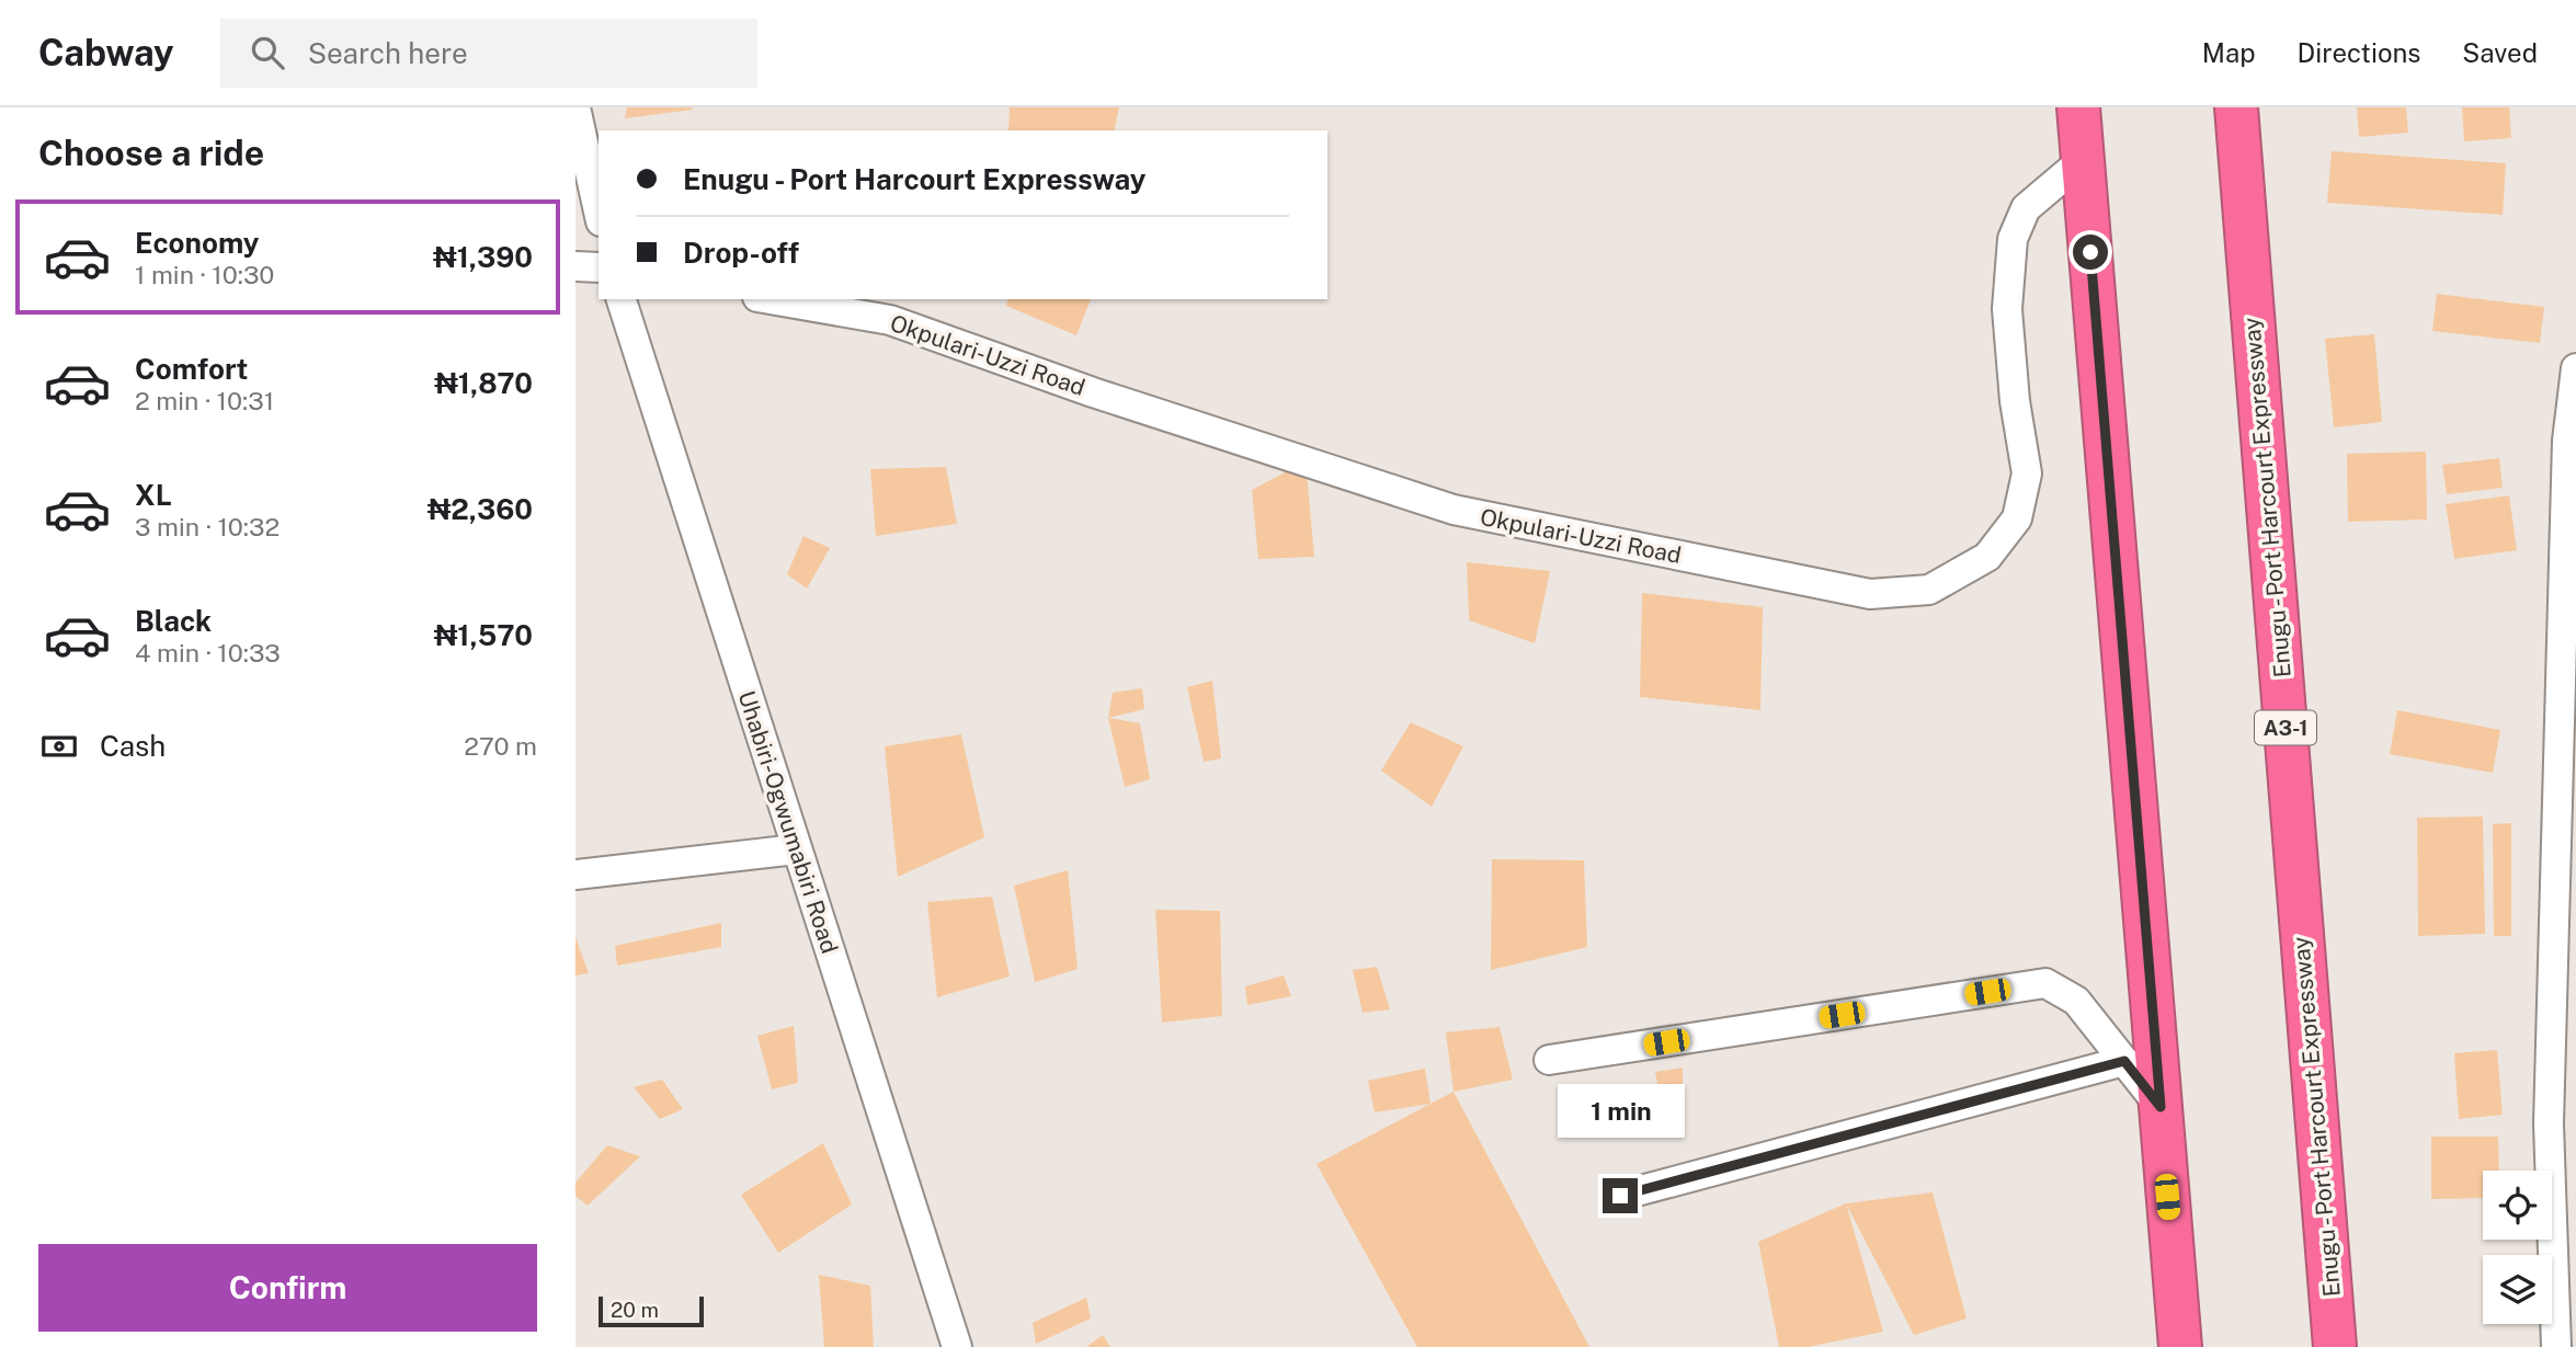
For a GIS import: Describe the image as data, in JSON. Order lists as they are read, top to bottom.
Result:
{
  "streets": {
    "highway": ["Enugu - Port Harcourt Expressway", "A3-1"],
    "street": ["Okpulari-Uzzi Road", "Uhabiri-Ogwumabiri Road"]
  },
  "scale_bar": "20 m",
  "page": {
    "header": "Cabway",
    "search": "Search here",
    "nav": ["Map", "Directions", "Saved"],
    "heading": "Choose a ride",
    "banner": ["Enugu - Port Harcourt Expressway", "Drop-off"],
    "list": [
      {
        "name": "Economy",
        "note": "1 min · 10:30",
        "value": "₦1,390"
      },
      {
        "name": "Comfort",
        "note": "2 min · 10:31",
        "value": "₦1,870"
      },
      {
        "name": "XL",
        "note": "3 min · 10:32",
        "value": "₦2,360"
      },
      {
        "name": "Black",
        "note": "4 min · 10:33",
        "value": "₦1,570"
      }
    ],
    "pay": ["Cash", "270 m"],
    "bubble": "1 min",
    "buttons": "Confirm",
    "scale": "20 m"
  }
}
